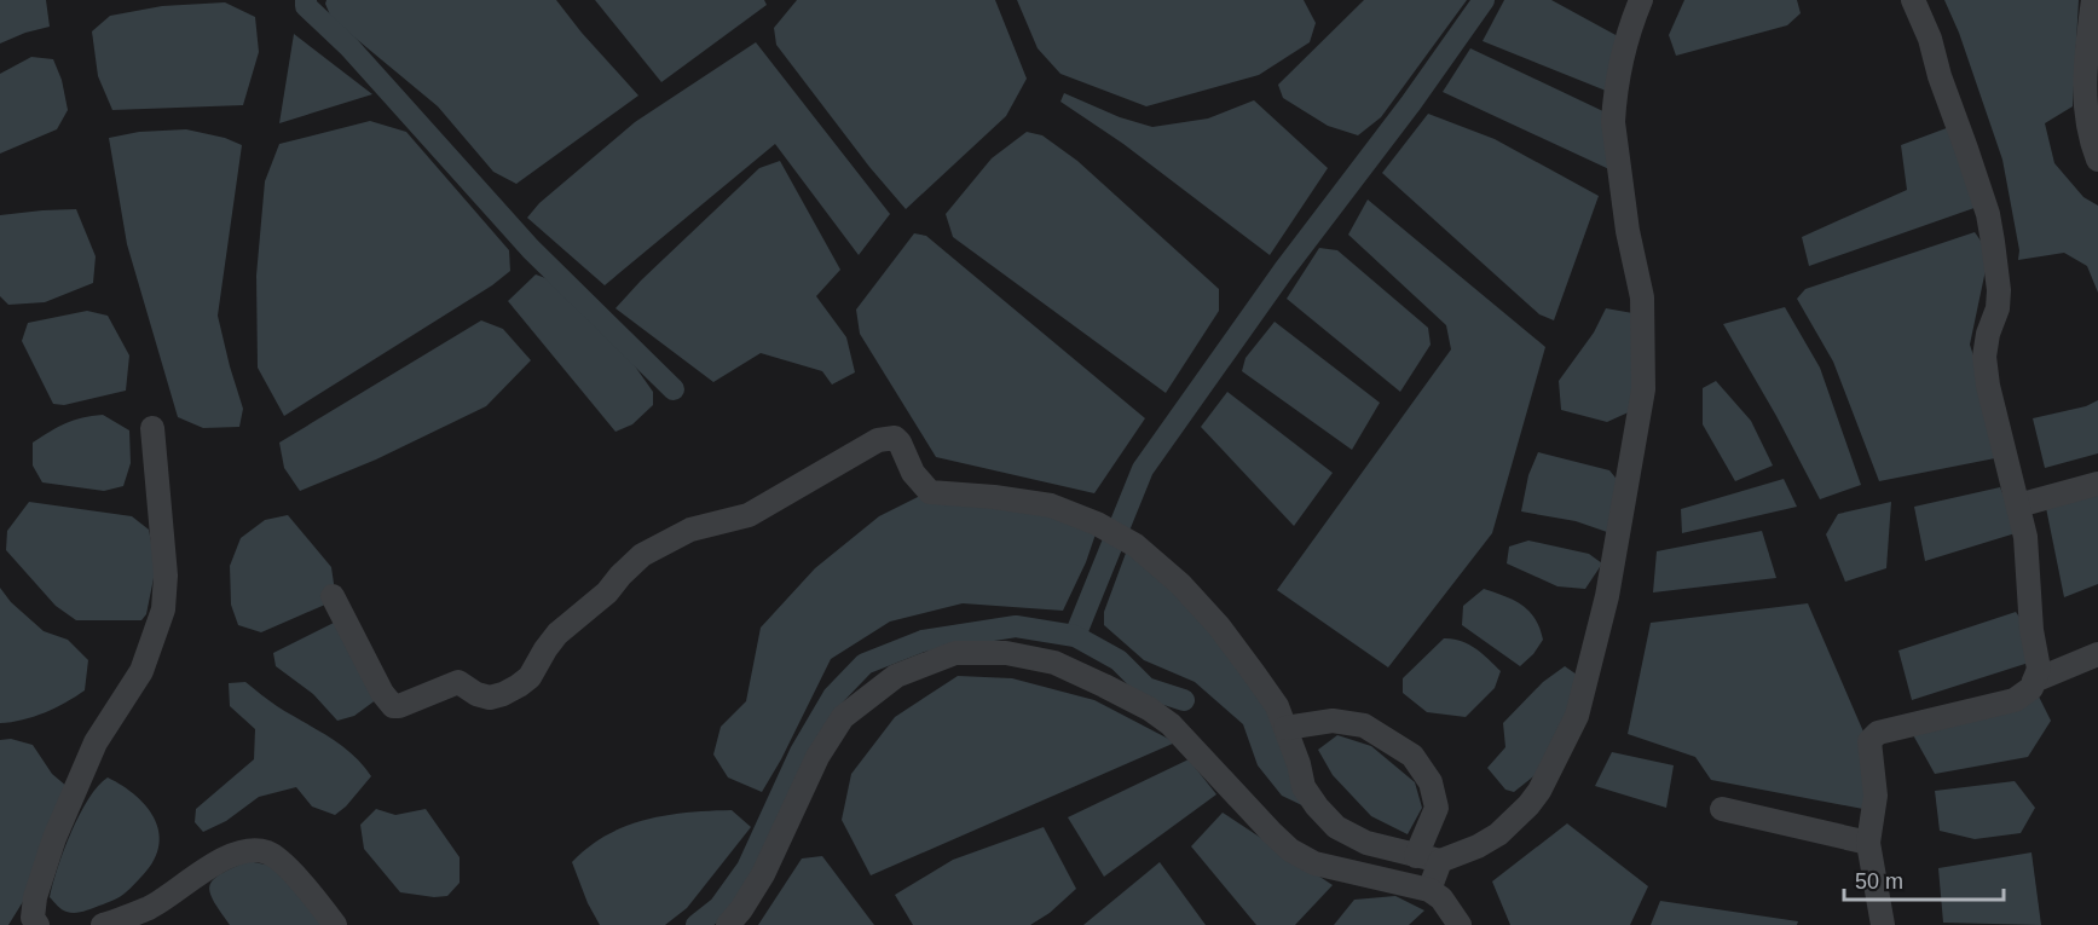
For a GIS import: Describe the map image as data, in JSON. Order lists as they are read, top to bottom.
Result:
{
  "scale_bar": "50 m"
}
